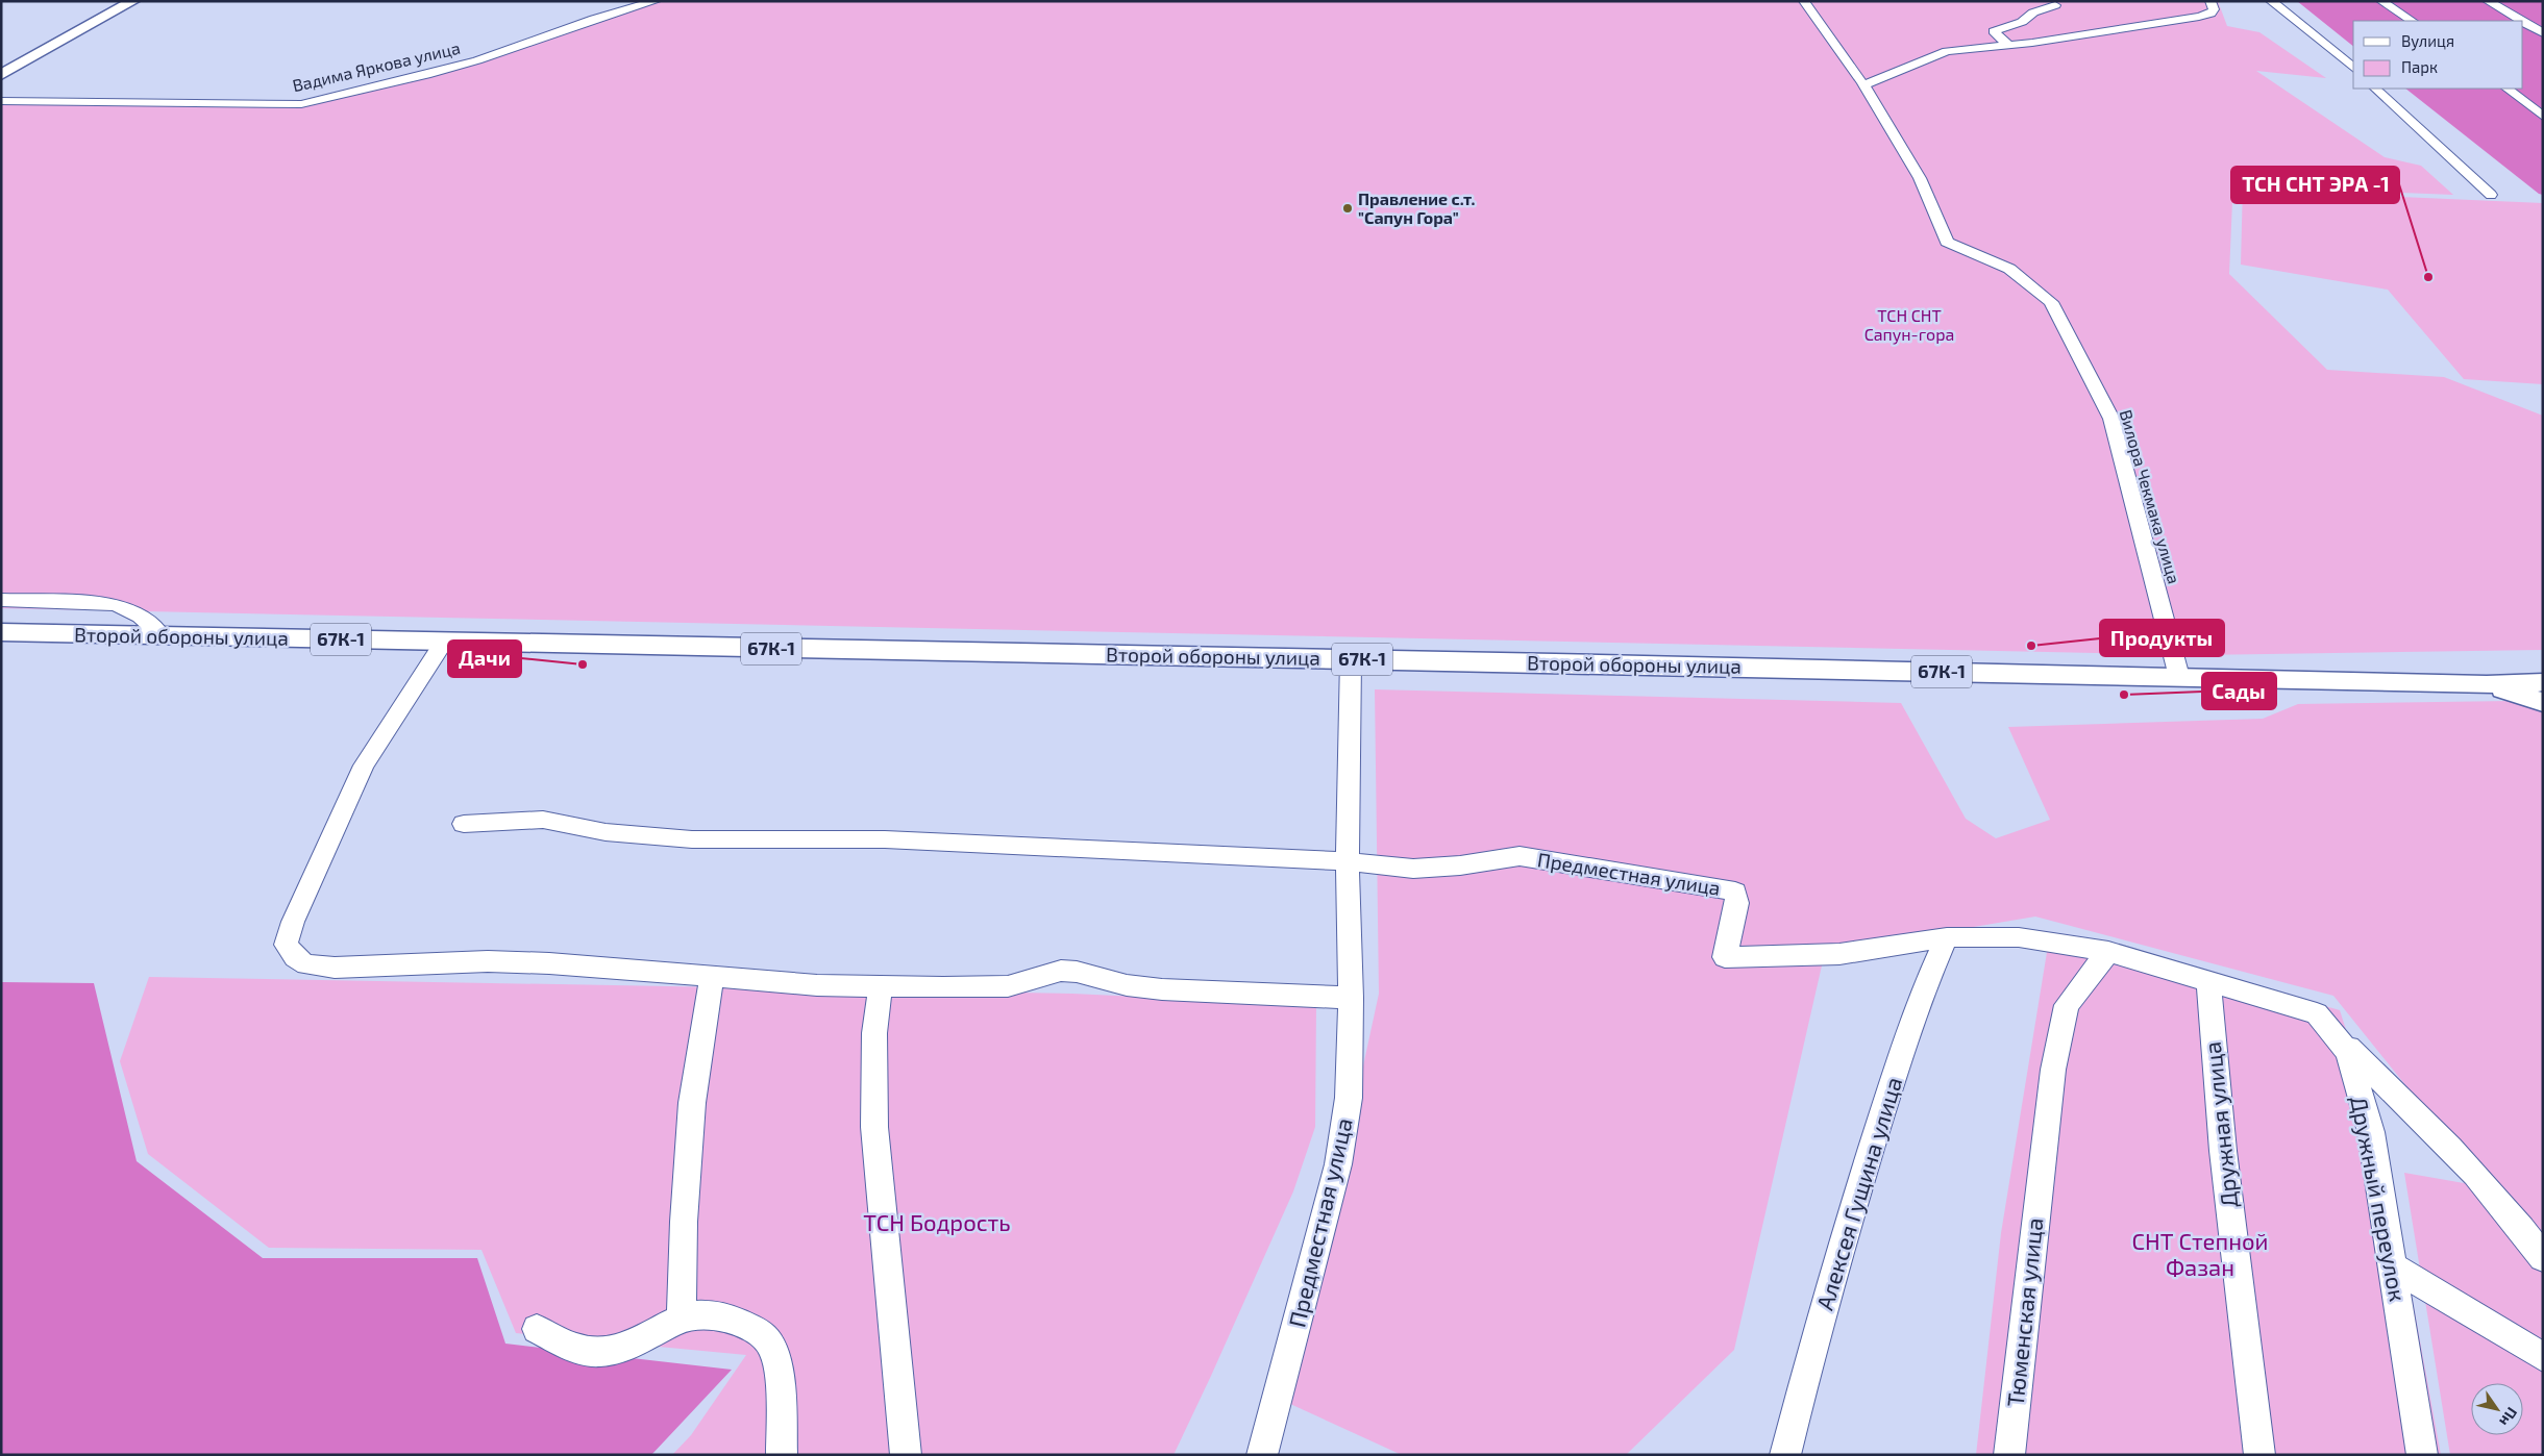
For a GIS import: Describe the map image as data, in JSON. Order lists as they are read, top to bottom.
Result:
{
  "streets": {
    "main road": ["Второй обороны улица", "67К-1"],
    "street": [
      "Вадима Яркова улица",
      "Вилора Чекмака улица",
      "Предместная улица",
      "Дружная улица",
      "Алексея Гущина улица",
      "Дружный переулок",
      "Тюменская улица"
    ]
  },
  "crossings": [
    ["Вилора Чекмака улица", "Второй обороны улица"],
    ["Второй обороны улица", "67К-1"],
    ["Второй обороны улица", "Предместная улица"],
    ["Предместная улица", "Алексея Гущина улица"],
    ["Предместная улица", "Дружный переулок"],
    ["Предместная улица", "Тюменская улица"],
    ["Дружная улица", "Дружный переулок"],
    ["Дружный переулок", "Тюменская улица"]
  ],
  "parks": ["ТСН СНТ Сапун-гора", "ТСН Бодрость", "СНТ Степной Фазан"],
  "places": [
    "Правление с.т. \"Сапун Гора\"",
    "ТСН СНТ ЭРА -1",
    "Продукты",
    "Дачи",
    "Сады"
  ],
  "legend": ["Вулиця", "Парк"],
  "north": "bottom right"
}
